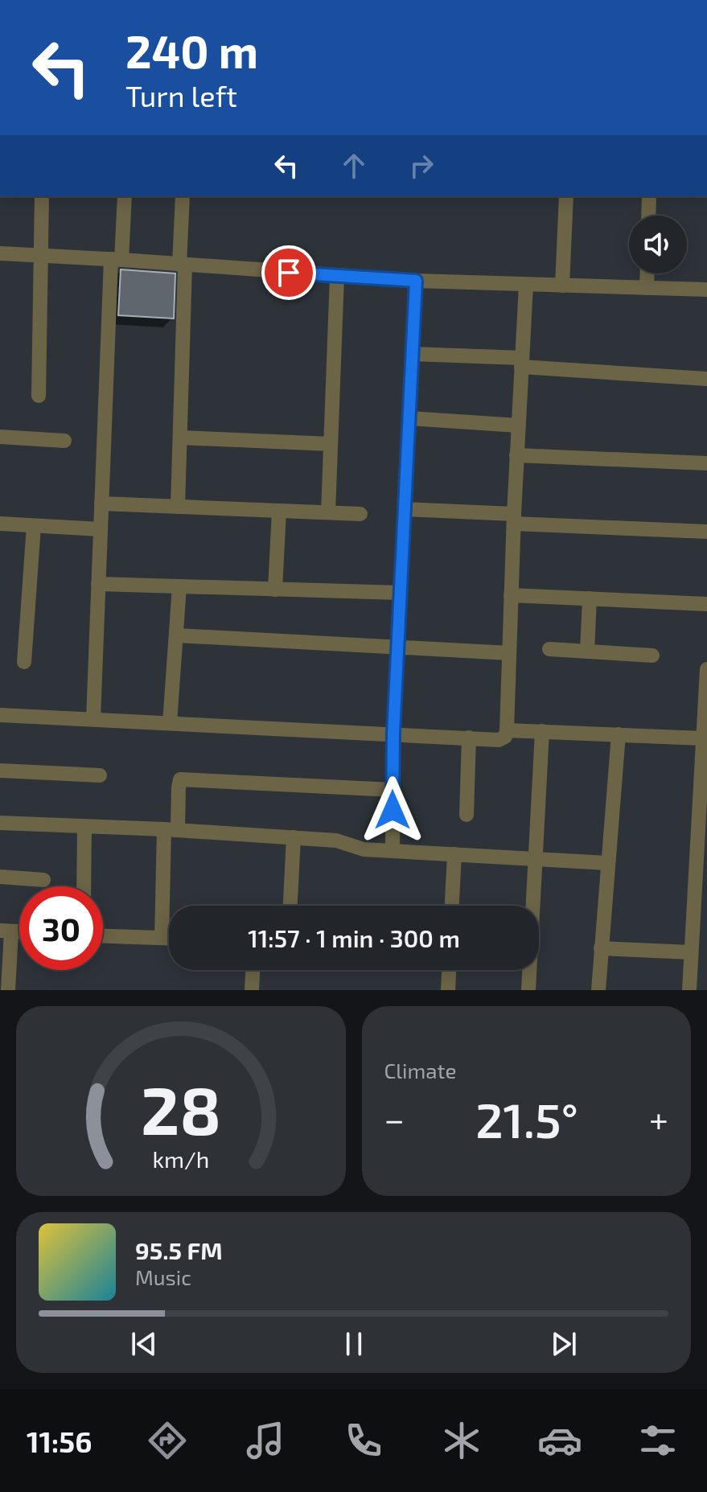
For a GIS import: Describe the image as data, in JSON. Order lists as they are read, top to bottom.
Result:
{
  "page": {
    "turn": ["240 m", "Turn left"],
    "limit": "30",
    "trip": "11:57 · 1 min · 300 m",
    "tile": "Climate",
    "heat": ["−", "21.5°", "+"],
    "song": ["95.5 FM", "Music"],
    "tabs": "11:56",
    "gauge": ["28", "km/h"]
  }
}
